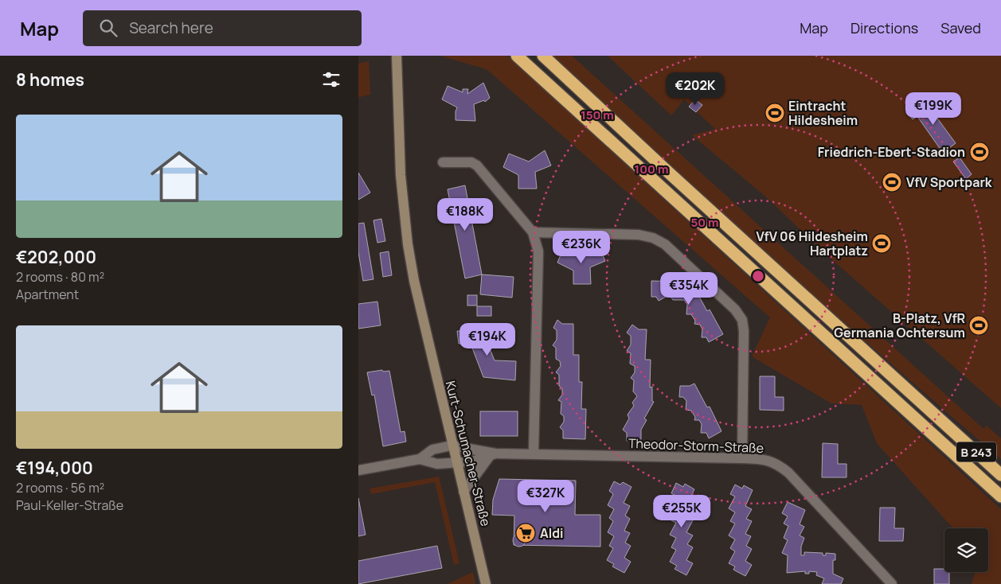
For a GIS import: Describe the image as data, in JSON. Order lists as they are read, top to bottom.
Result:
{
  "streets": {
    "highway": ["B 243"],
    "main road": ["Kurt-Schumacher-Straße"],
    "street": ["Theodor-Storm-Straße"]
  },
  "crossings": [
    ["Theodor-Storm-Straße", "Kurt-Schumacher-Straße"]
  ],
  "places": {
    "sports": [
      "Eintracht Hildesheim",
      "Friedrich-Ebert-Stadion",
      "VfV Sportpark",
      "VfV 06 Hildesheim Hartplatz",
      "B-Platz, VfR Germania Ochtersum"
    ],
    "supermarket": ["Aldi"]
  },
  "page": {
    "header": "Map",
    "search": "Search here",
    "nav": ["Map", "Directions", "Saved"],
    "heading": "8 homes",
    "price": [
      "€202K",
      "€199K",
      "€188K",
      "€236K",
      "€354K",
      "€194K",
      "€327K",
      "€255K"
    ],
    "list": [
      {
        "name": "€202,000",
        "note": "2 rooms · 80 m² · Apartment"
      },
      {
        "name": "€194,000",
        "note": "2 rooms · 56 m² · Paul-Keller-Straße"
      }
    ]
  },
  "rings": ["150 m", "100 m", "50 m"]
}
